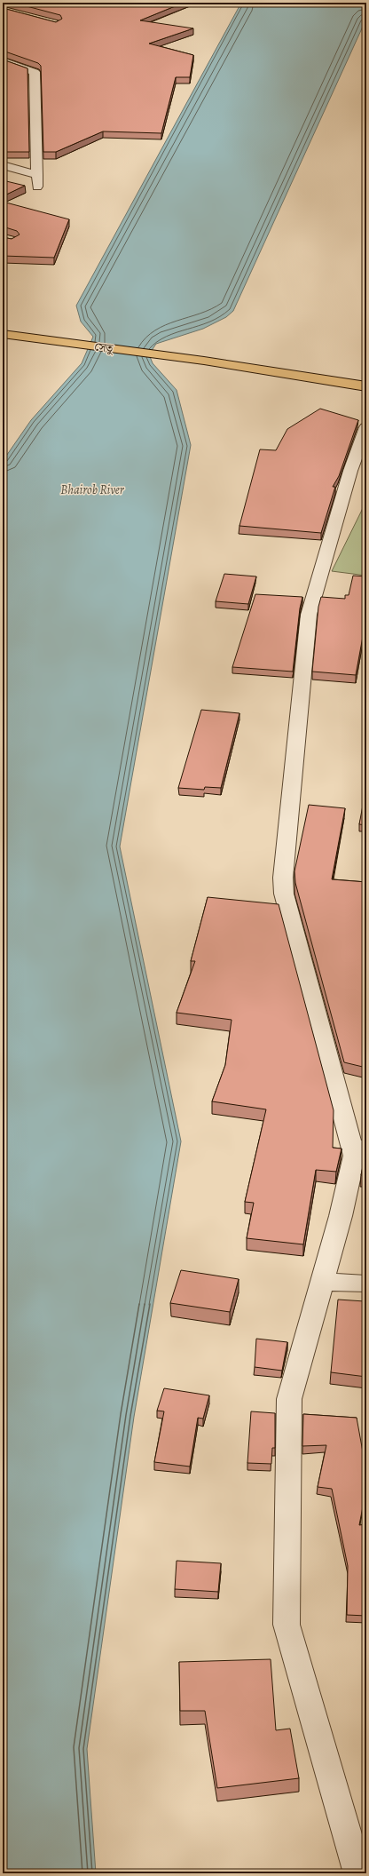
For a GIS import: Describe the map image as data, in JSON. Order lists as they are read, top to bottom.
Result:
{
  "streets": {
    "highway": ["সেতু"]
  },
  "water": ["Bhairob River"]
}
